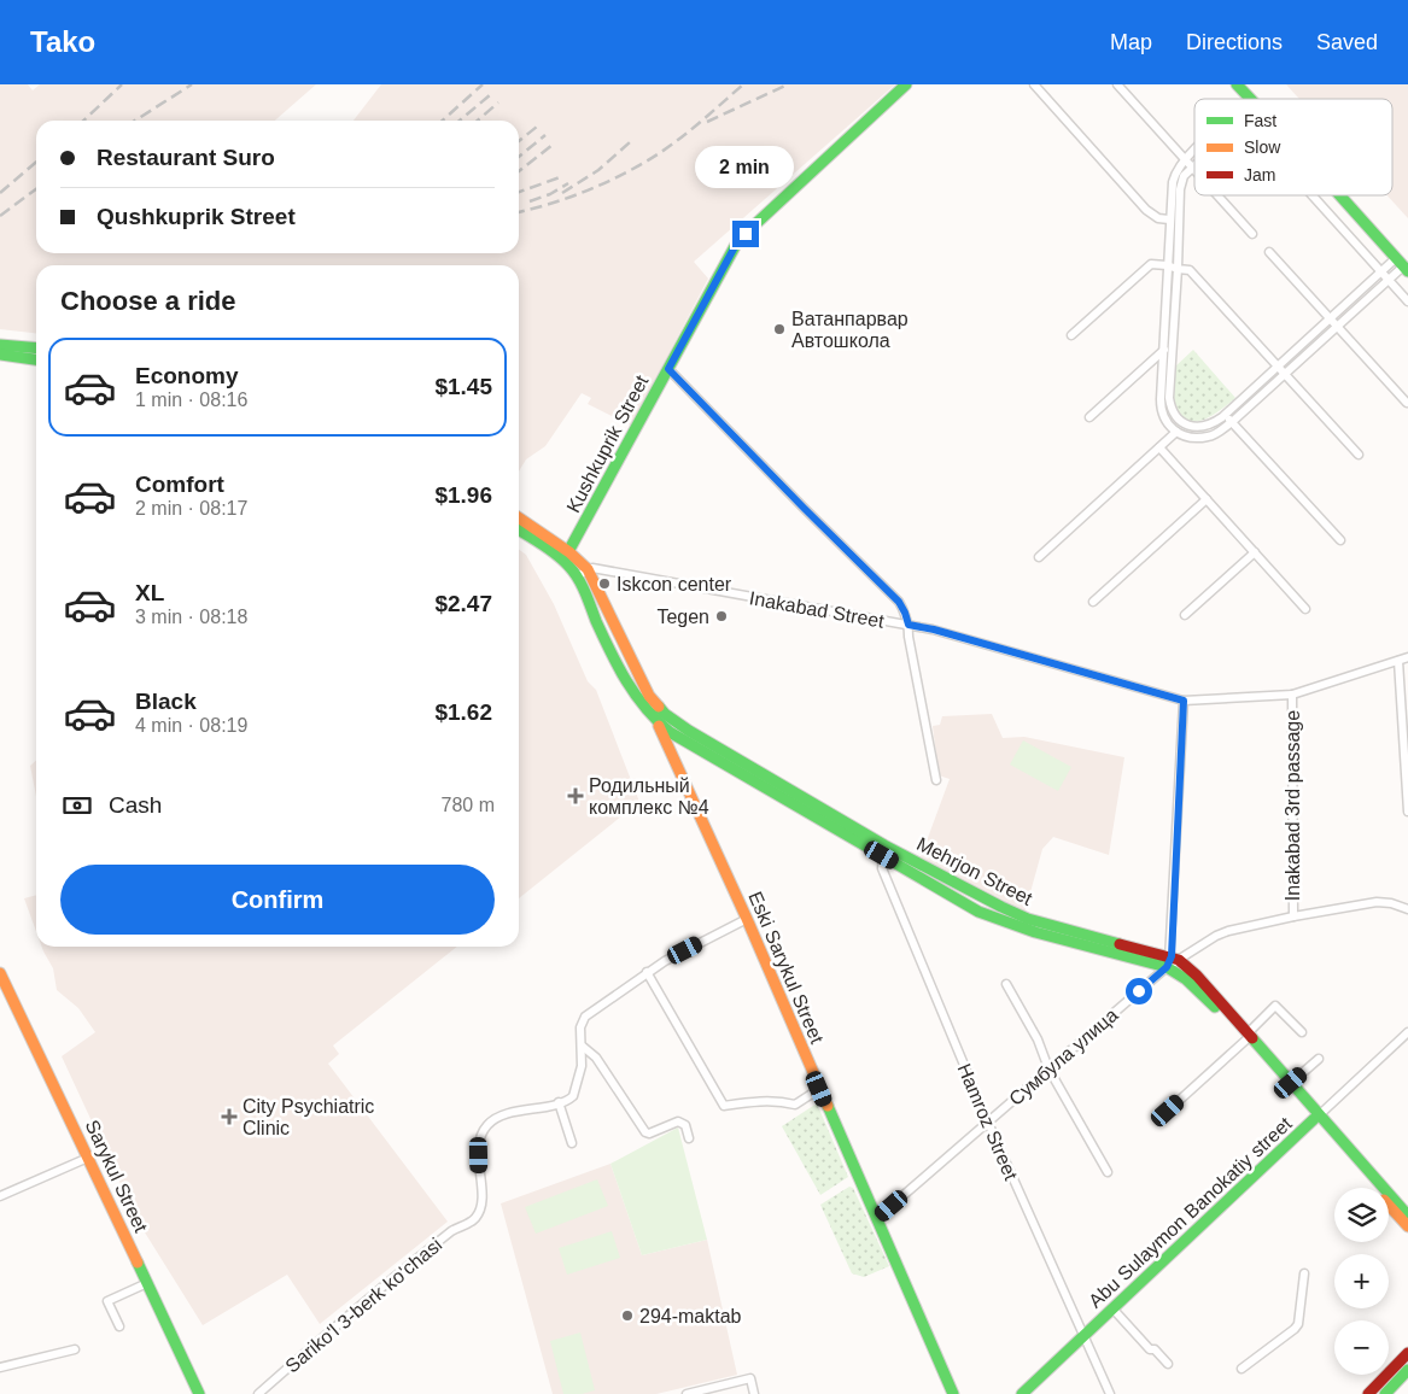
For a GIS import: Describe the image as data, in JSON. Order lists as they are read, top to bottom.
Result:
{
  "streets": {
    "main road": [
      "Kushkuprik Street",
      "Mehrjon Street",
      "Eski Sarykul Street",
      "Sarykul Street",
      "Abu Sulaymon Banokatiy street"
    ],
    "street": [
      "Inakabad Street",
      "Inakabad 3rd passage",
      "Сумбула улица",
      "Hamroz Street",
      "Sariko'l 3-berk ko'chasi"
    ]
  },
  "crossings": [
    ["Kushkuprik Street", "Mehrjon Street"],
    ["Inakabad Street", "Inakabad 3rd passage"],
    ["Inakabad Street", "Mehrjon Street"],
    ["Mehrjon Street", "Eski Sarykul Street"],
    ["Mehrjon Street", "Сумбула улица"],
    ["Mehrjon Street", "Hamroz Street"],
    ["Mehrjon Street", "Abu Sulaymon Banokatiy street"],
    ["Eski Sarykul Street", "Сумбула улица"],
    ["Сумбула улица", "Hamroz Street"],
    ["Hamroz Street", "Abu Sulaymon Banokatiy street"]
  ],
  "places": {
    "other": [
      "Ватанпарвар Автошкола",
      "Iskcon center",
      "Tegen",
      "294-maktab"
    ],
    "health": ["Родильный комплекс №4", "City Psychiatric Clinic"]
  },
  "legend": ["Fast", "Slow", "Jam"],
  "page": {
    "header": "Tako",
    "nav": ["Map", "Directions", "Saved"],
    "banner": ["Restaurant Suro", "Qushkuprik Street"],
    "bubble": "2 min",
    "heading": "Choose a ride",
    "list": [
      {
        "name": "Economy",
        "note": "1 min · 08:16",
        "value": "$1.45"
      },
      {
        "name": "Comfort",
        "note": "2 min · 08:17",
        "value": "$1.96"
      },
      {
        "name": "XL",
        "note": "3 min · 08:18",
        "value": "$2.47"
      },
      {
        "name": "Black",
        "note": "4 min · 08:19",
        "value": "$1.62"
      }
    ],
    "pay": ["Cash", "780 m"],
    "buttons": "Confirm",
    "map_buttons": ["+", "−"]
  }
}
